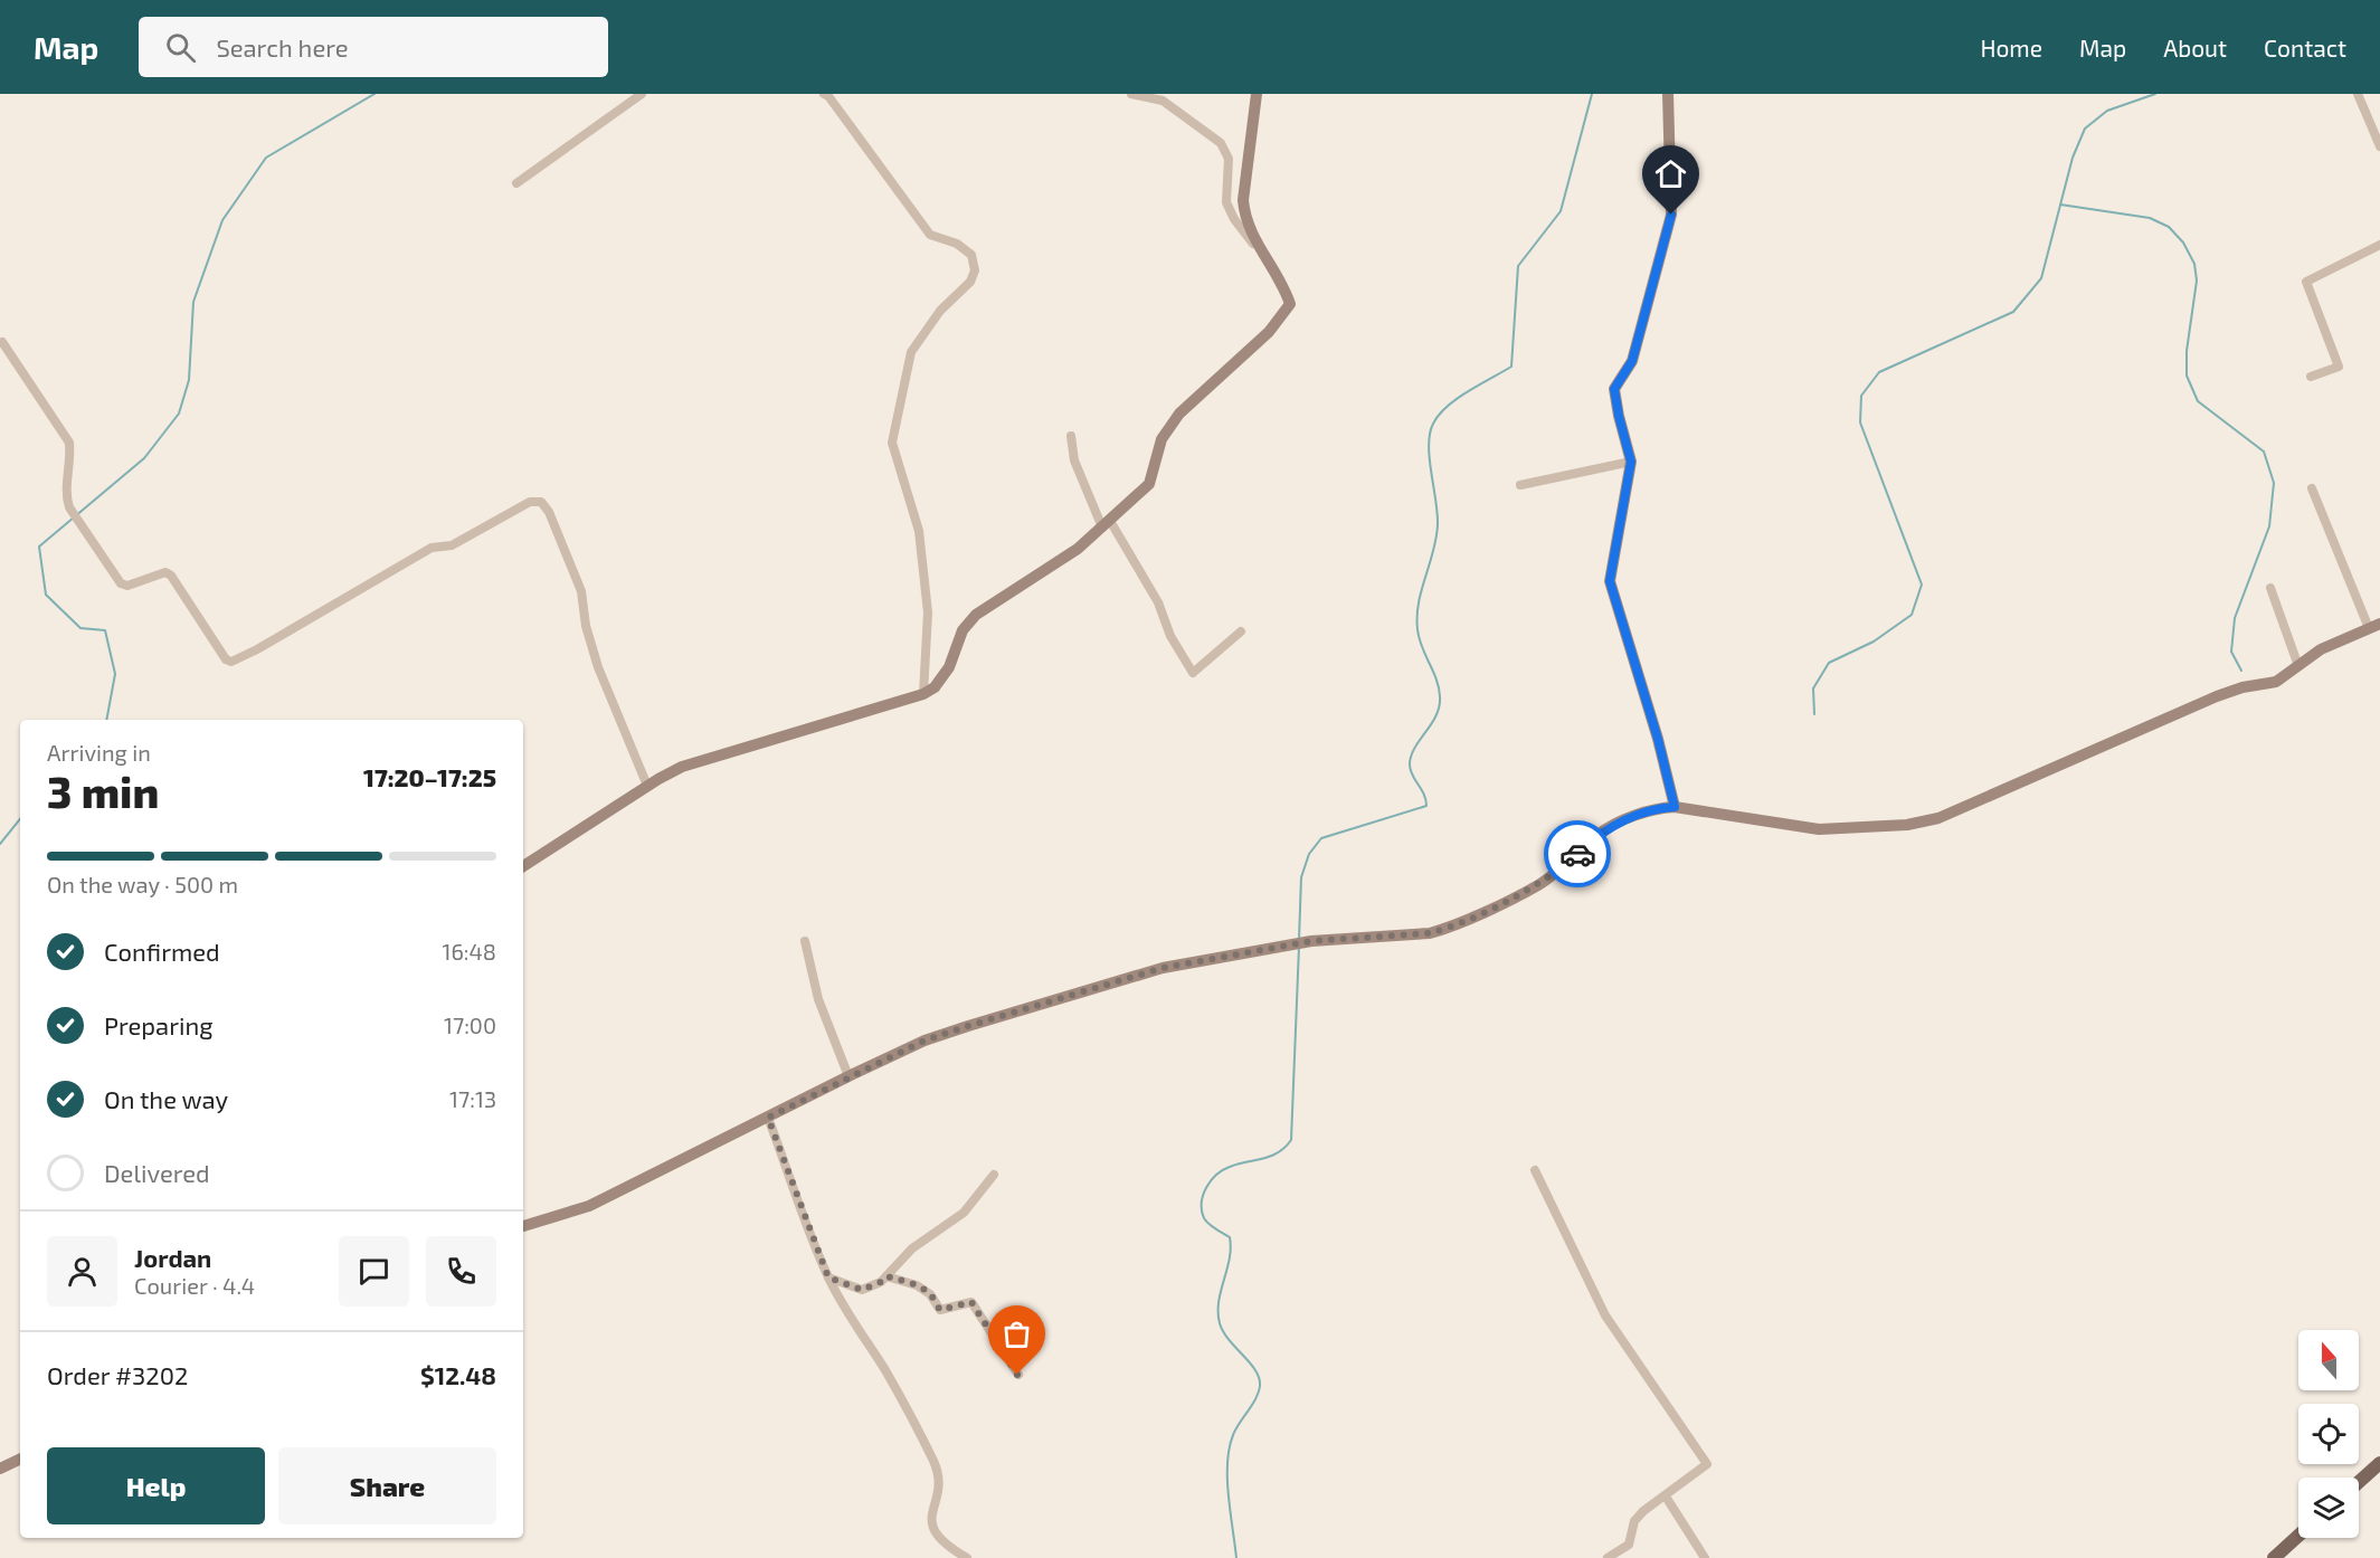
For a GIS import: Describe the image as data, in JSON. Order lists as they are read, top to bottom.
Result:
{
  "north": "top",
  "page": {
    "header": "Map",
    "search": "Search here",
    "nav": [
      "Home",
      "Map",
      "About",
      "Contact"
    ],
    "heading": ["3 min", "Arriving in", "17:20–17:25"],
    "panel": [
      "Jordan",
      "Courier · 4.4",
      "Order #3202",
      "$12.48"
    ],
    "bar": "On the way · 500 m",
    "list": [
      ["Confirmed", "16:48"],
      ["Preparing", "17:00"],
      ["On the way", "17:13"],
      "Delivered"
    ],
    "buttons": ["Help", "Share"]
  }
}
